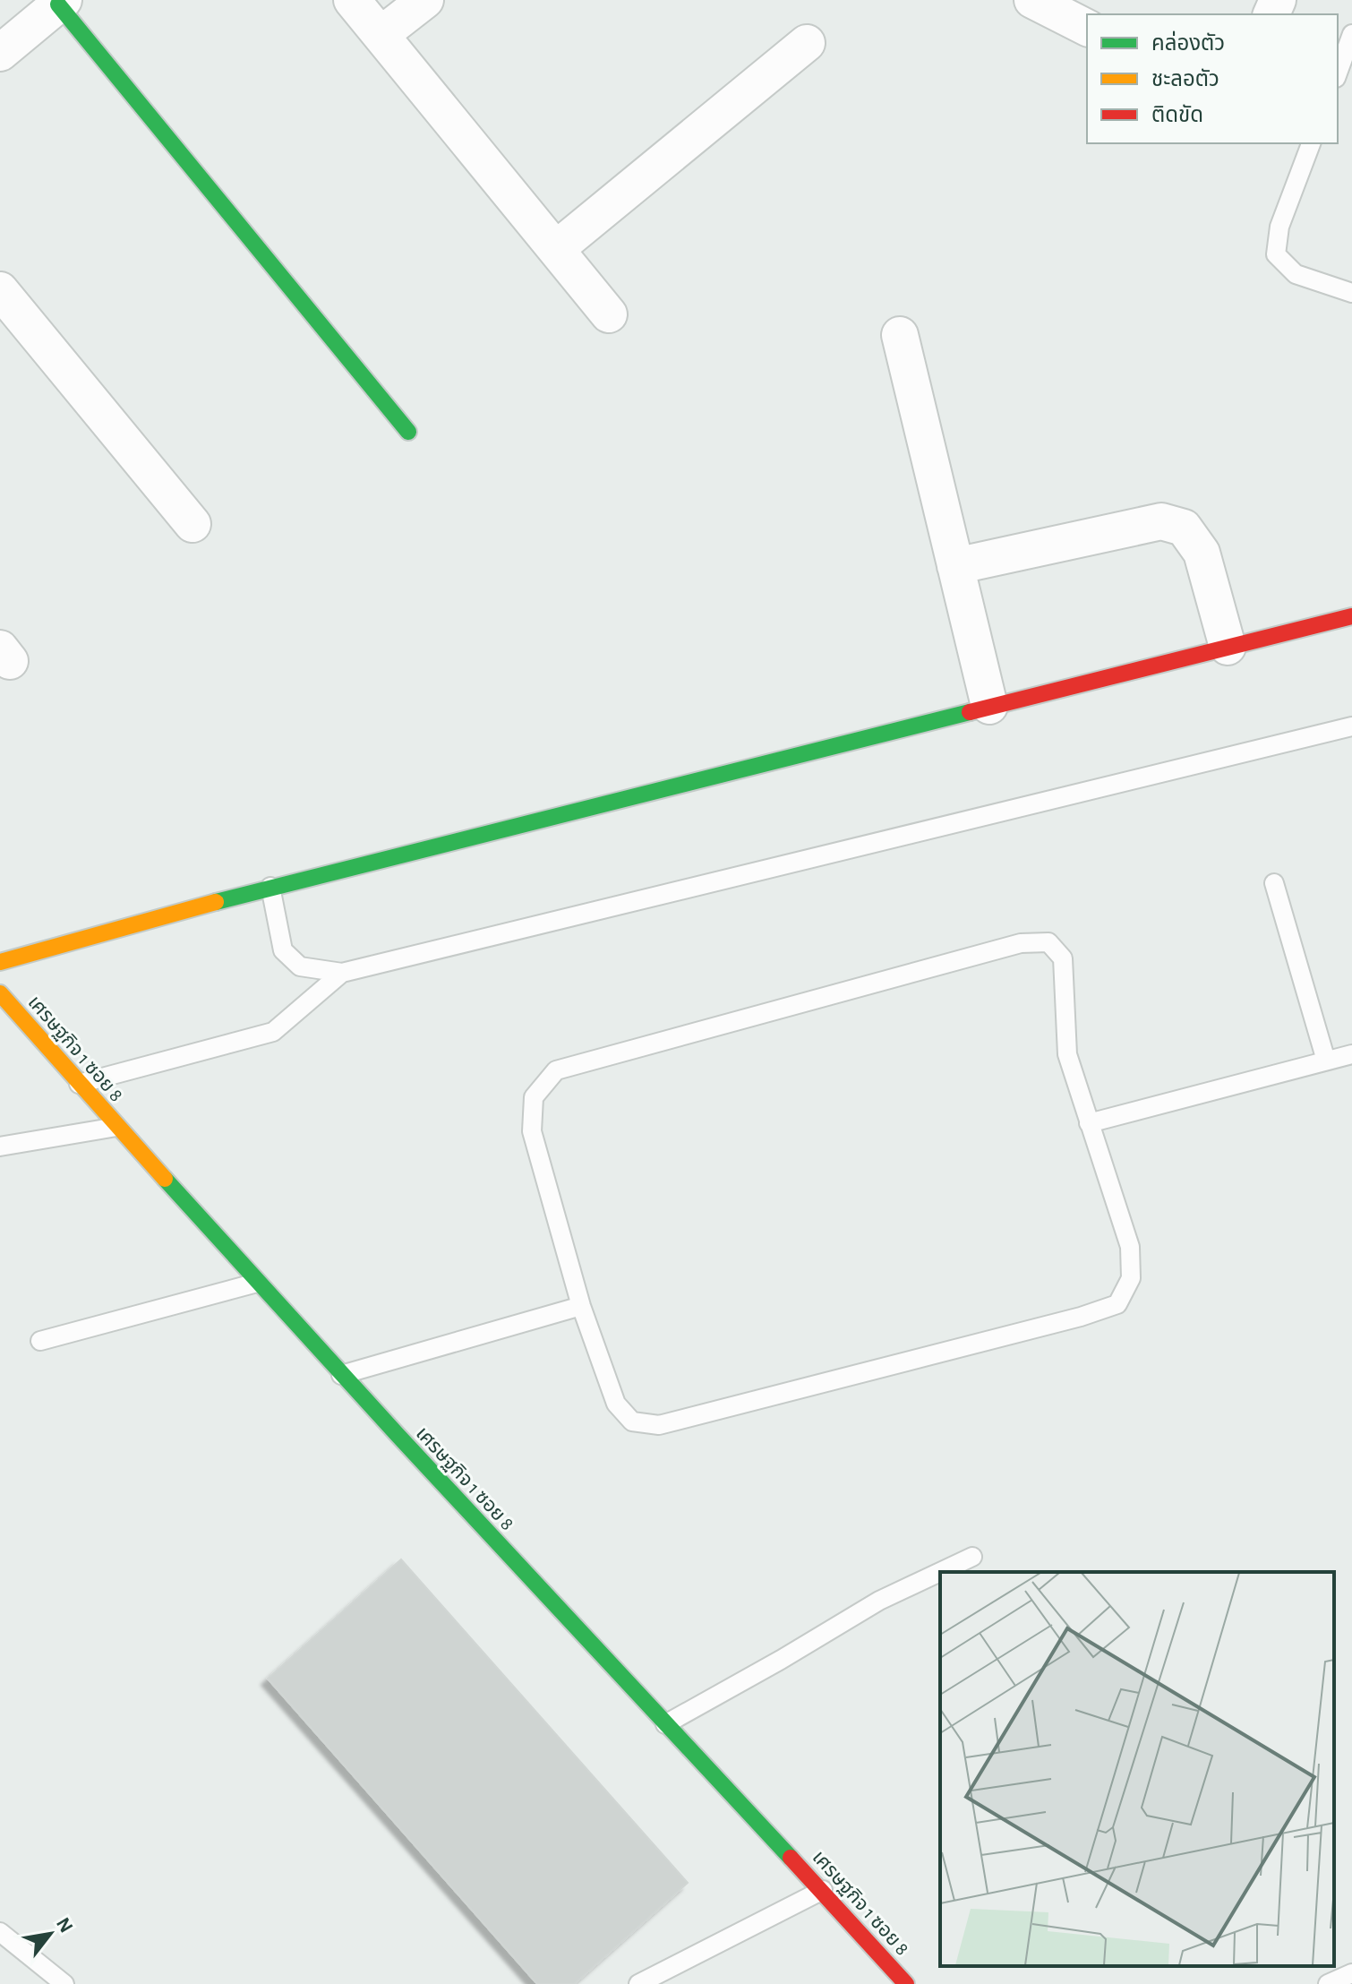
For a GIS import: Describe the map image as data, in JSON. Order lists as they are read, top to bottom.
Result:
{
  "streets": {
    "street": ["เศรษฐกิจ 1 ซอย 8"]
  },
  "legend": ["คล่องตัว", "ชะลอตัว", "ติดขัด"],
  "north": "top right"
}
